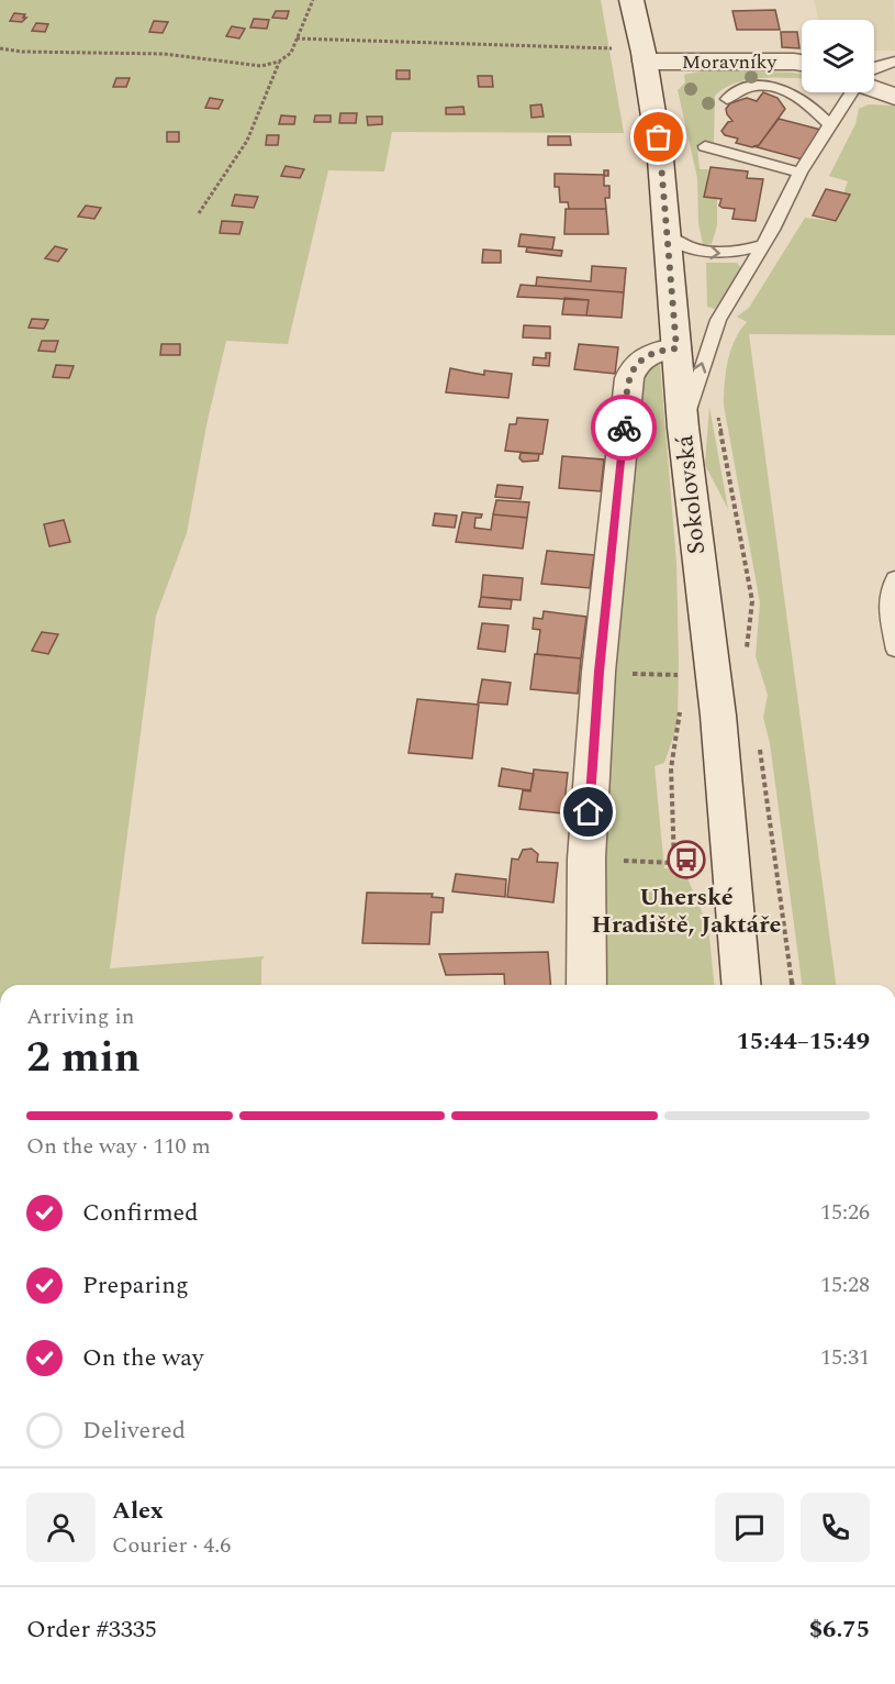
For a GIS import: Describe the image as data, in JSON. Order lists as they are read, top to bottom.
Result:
{
  "streets": {
    "main road": ["Moravníky", "Sokolovská"]
  },
  "crossings": [
    ["Moravníky", "Sokolovská"]
  ],
  "places": {
    "bus stop": ["Uherské Hradiště, Jaktáře"]
  },
  "page": {
    "heading": ["2 min", "Arriving in", "15:44–15:49"],
    "panel": [
      "Alex",
      "Courier · 4.6",
      "Order #3335",
      "$6.75"
    ],
    "bar": "On the way · 110 m",
    "list": [
      ["Confirmed", "15:26"],
      ["Preparing", "15:28"],
      ["On the way", "15:31"],
      "Delivered"
    ]
  }
}
